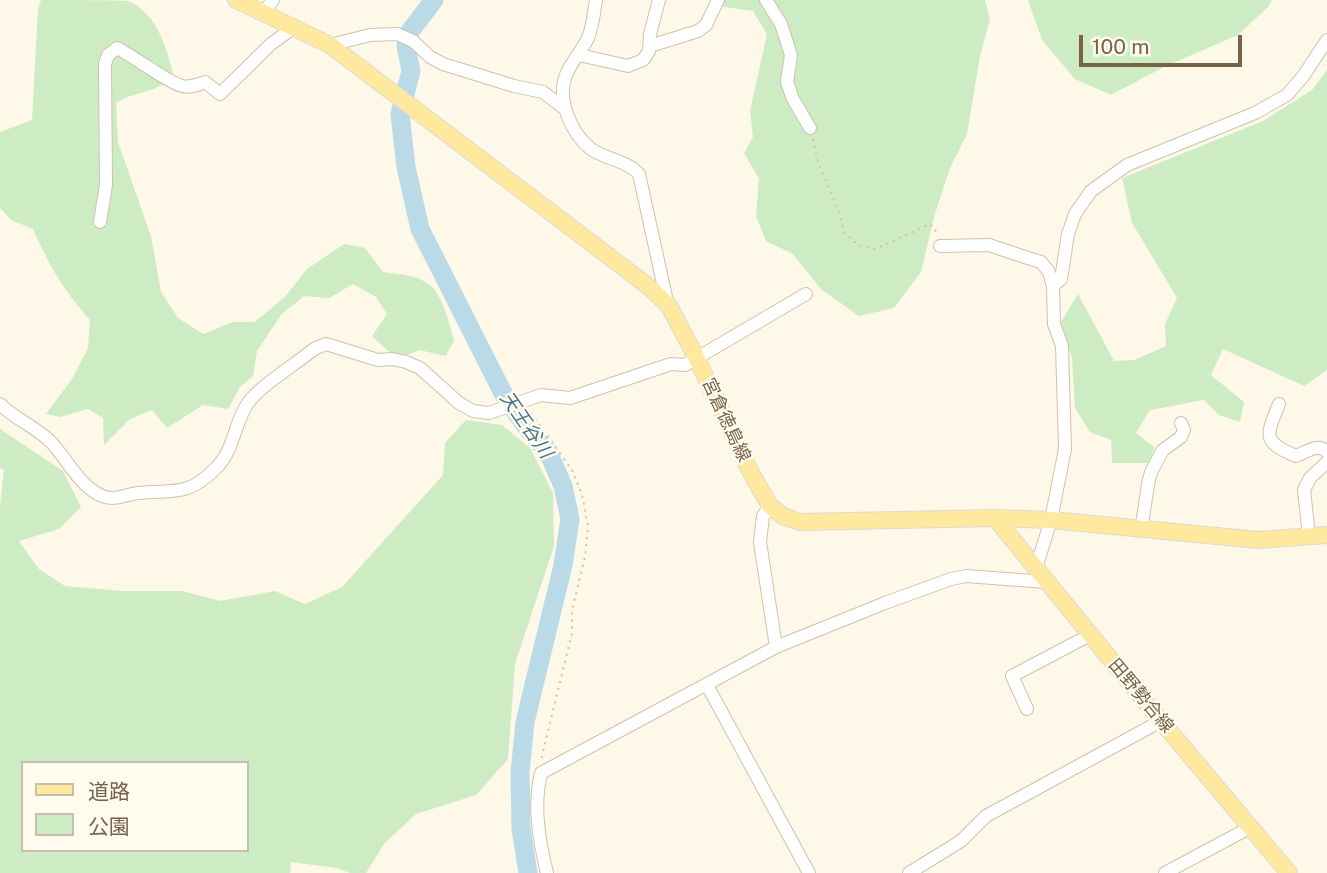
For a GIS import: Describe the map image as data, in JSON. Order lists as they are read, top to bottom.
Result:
{
  "streets": {
    "main road": ["宮倉徳島線", "田野勢合線"]
  },
  "water": ["天王谷川"],
  "legend": ["道路", "公園"],
  "scale_bar": "100 m"
}
